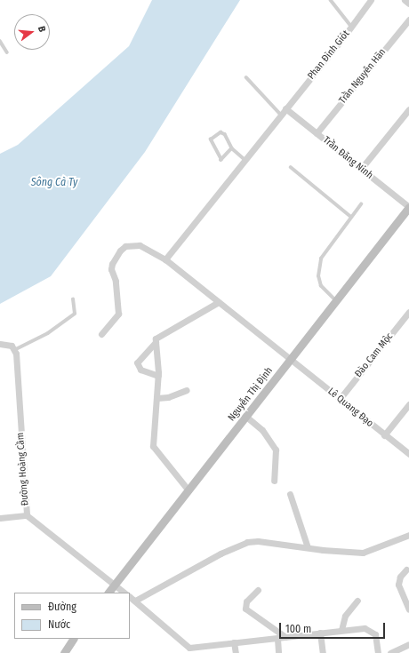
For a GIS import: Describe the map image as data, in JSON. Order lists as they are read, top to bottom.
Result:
{
  "streets": {
    "street": [
      "Phan Đình Giót",
      "Trần Nguyên Hãn",
      "Trần Đăng Ninh",
      "Đào Cam Mộc",
      "Nguyễn Thị Định",
      "Lê Quang Đạo",
      "Đường Hoàng Cầm"
    ]
  },
  "crossings": [
    ["Phan Đình Giót", "Trần Đăng Ninh"],
    ["Phan Đình Giót", "Lê Quang Đạo"],
    ["Trần Nguyên Hãn", "Trần Đăng Ninh"],
    ["Trần Đăng Ninh", "Nguyễn Thị Định"],
    ["Đào Cam Mộc", "Lê Quang Đạo"],
    ["Nguyễn Thị Định", "Lê Quang Đạo"],
    ["Nguyễn Thị Định", "Đường Hoàng Cầm"]
  ],
  "water": ["Sông Cà Ty"],
  "legend": ["Đường", "Nước"],
  "scale_bar": "100 m",
  "north": "right"
}
